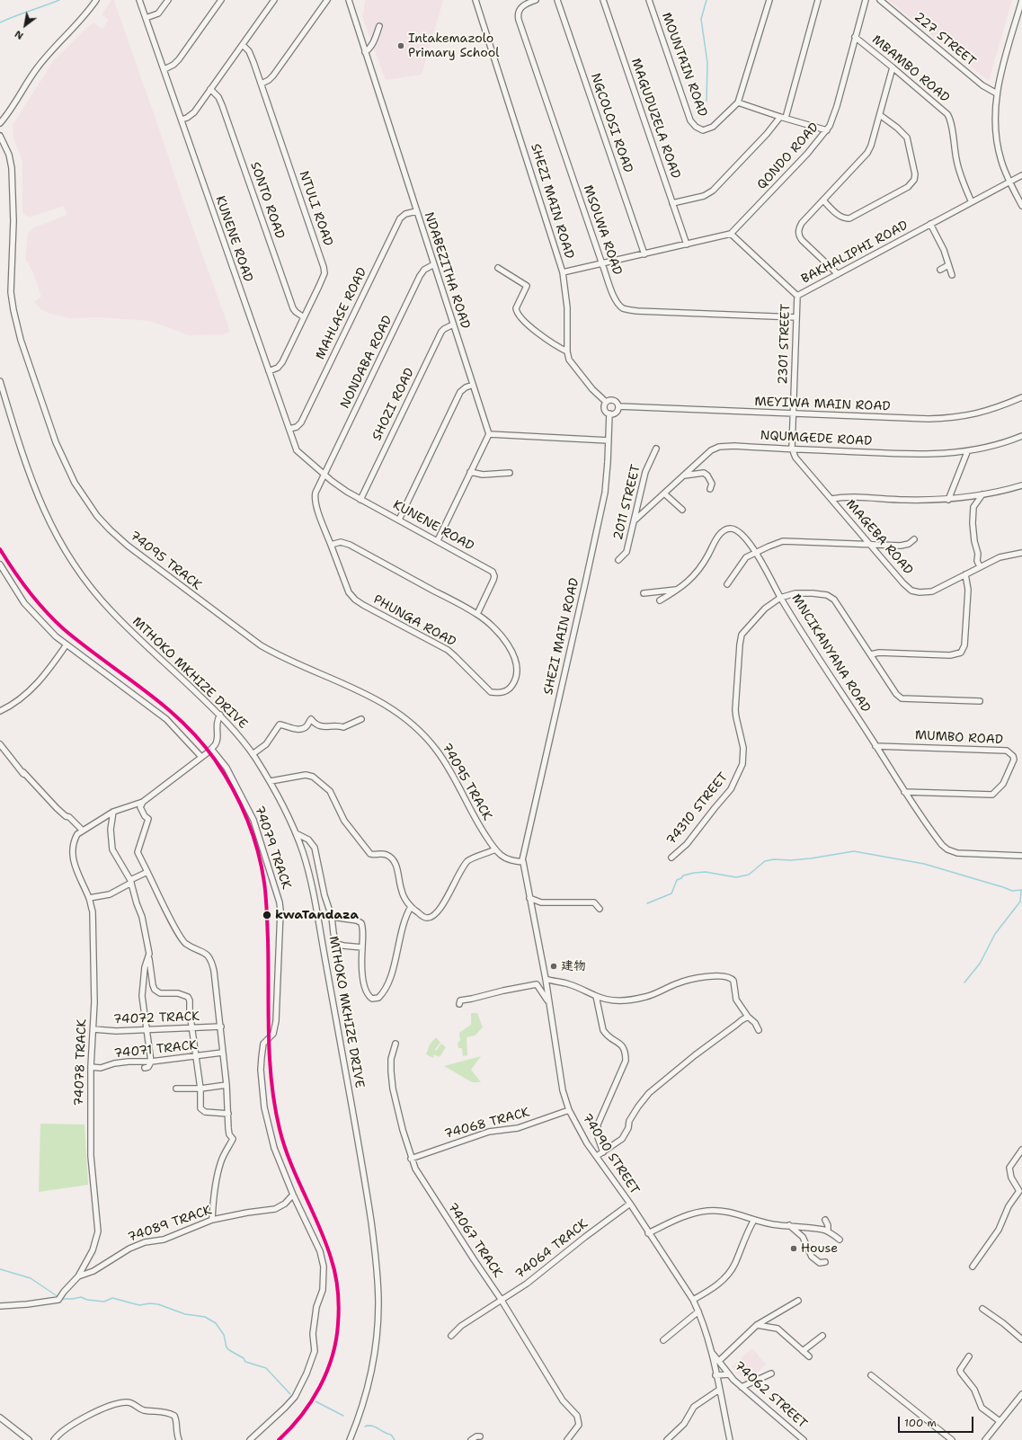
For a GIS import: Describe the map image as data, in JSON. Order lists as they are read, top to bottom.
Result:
{
  "streets": {
    "street": [
      "227 STREET",
      "MOUNTAIN ROAD",
      "MBAMBO ROAD",
      "MAGUDUZELA ROAD",
      "NGCOLOSI ROAD",
      "QONDO ROAD",
      "SONTO ROAD",
      "SHEZI MAIN ROAD",
      "NTULI ROAD",
      "MSOLWA ROAD",
      "KUNENE ROAD",
      "BAKHALIPHI ROAD",
      "NDABEZITHA ROAD",
      "MAHLASE ROAD",
      "2301 STREET",
      "NONDABA ROAD",
      "SHOZI ROAD",
      "MEYIWA MAIN ROAD",
      "NQUMGEDE ROAD",
      "2011 STREET",
      "MAGEBA ROAD",
      "74095 TRACK",
      "PHUNGA ROAD",
      "MNCIKANYANA ROAD",
      "MTHOKO MKHIZE DRIVE",
      "MUMBO ROAD",
      "74310 STREET",
      "74079 TRACK",
      "74072 TRACK",
      "74071 TRACK",
      "74078 TRACK",
      "74068 TRACK",
      "74090 STREET",
      "74089 TRACK",
      "74067 TRACK",
      "74064 TRACK",
      "74062 STREET"
    ]
  },
  "crossings": [
    ["MBAMBO ROAD", "QONDO ROAD"],
    ["MBAMBO ROAD", "BAKHALIPHI ROAD"],
    ["QONDO ROAD", "BAKHALIPHI ROAD"],
    ["SONTO ROAD", "NTULI ROAD"],
    ["SHEZI MAIN ROAD", "MEYIWA MAIN ROAD"],
    ["SHEZI MAIN ROAD", "74095 TRACK"],
    ["SHEZI MAIN ROAD", "74090 STREET"],
    ["NTULI ROAD", "KUNENE ROAD"],
    ["MSOLWA ROAD", "2301 STREET"],
    ["KUNENE ROAD", "MAHLASE ROAD"],
    ["KUNENE ROAD", "NONDABA ROAD"],
    ["KUNENE ROAD", "SHOZI ROAD"],
    ["KUNENE ROAD", "PHUNGA ROAD"],
    ["BAKHALIPHI ROAD", "2301 STREET"],
    ["NDABEZITHA ROAD", "MAHLASE ROAD"],
    ["NDABEZITHA ROAD", "NONDABA ROAD"],
    ["NDABEZITHA ROAD", "SHOZI ROAD"],
    ["2301 STREET", "MEYIWA MAIN ROAD"],
    ["NQUMGEDE ROAD", "2011 STREET"],
    ["NQUMGEDE ROAD", "MAGEBA ROAD"],
    ["74095 TRACK", "74090 STREET"],
    ["MNCIKANYANA ROAD", "MUMBO ROAD"],
    ["MNCIKANYANA ROAD", "74310 STREET"],
    ["74079 TRACK", "74089 TRACK"],
    ["74072 TRACK", "74078 TRACK"],
    ["74071 TRACK", "74078 TRACK"],
    ["74078 TRACK", "74089 TRACK"],
    ["74068 TRACK", "74090 STREET"],
    ["74068 TRACK", "74067 TRACK"],
    ["74090 STREET", "74064 TRACK"],
    ["74090 STREET", "74062 STREET"],
    ["74067 TRACK", "74064 TRACK"]
  ],
  "places": [
    "Intakemazolo Primary School",
    "kwaTandaza",
    "建物",
    "House"
  ],
  "scale_bar": "100 m",
  "north": "bottom left"
}
